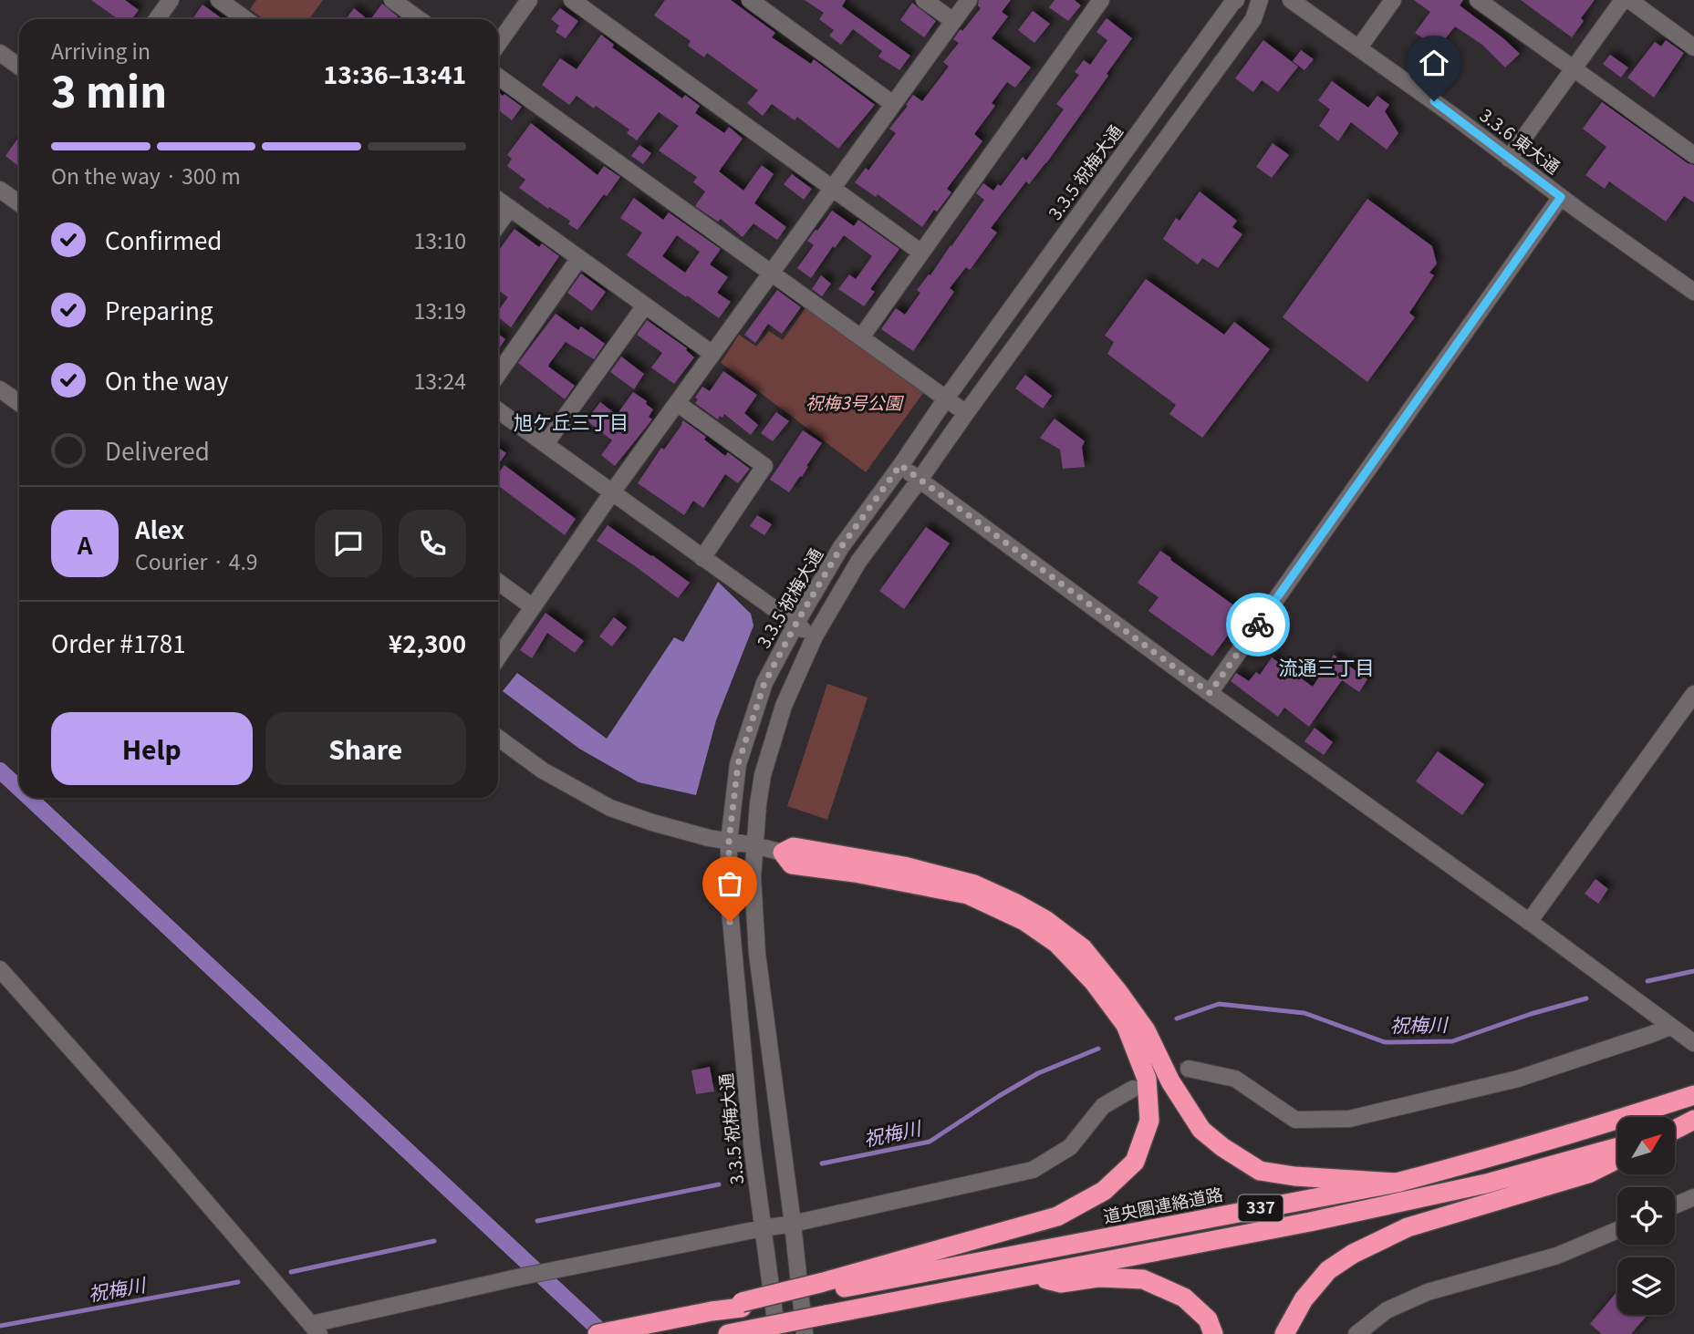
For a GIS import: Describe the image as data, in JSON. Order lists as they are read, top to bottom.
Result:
{
  "streets": {
    "highway": ["道央圏連絡道路", "337"],
    "street": ["3.3.6 東大通", "3.3.5 祝梅大通"]
  },
  "districts": ["旭ケ丘三丁目", "流通三丁目"],
  "water": ["祝梅川"],
  "parks": ["祝梅3号公園"],
  "north": "top right",
  "page": {
    "heading": ["3 min", "Arriving in", "13:36–13:41"],
    "panel": [
      "Alex",
      "Courier · 4.9",
      "Order #1781",
      "¥2,300"
    ],
    "bar": "On the way · 300 m",
    "list": [
      ["Confirmed", "13:10"],
      ["Preparing", "13:19"],
      ["On the way", "13:24"],
      "Delivered"
    ],
    "round": "A",
    "buttons": ["Help", "Share"]
  }
}
